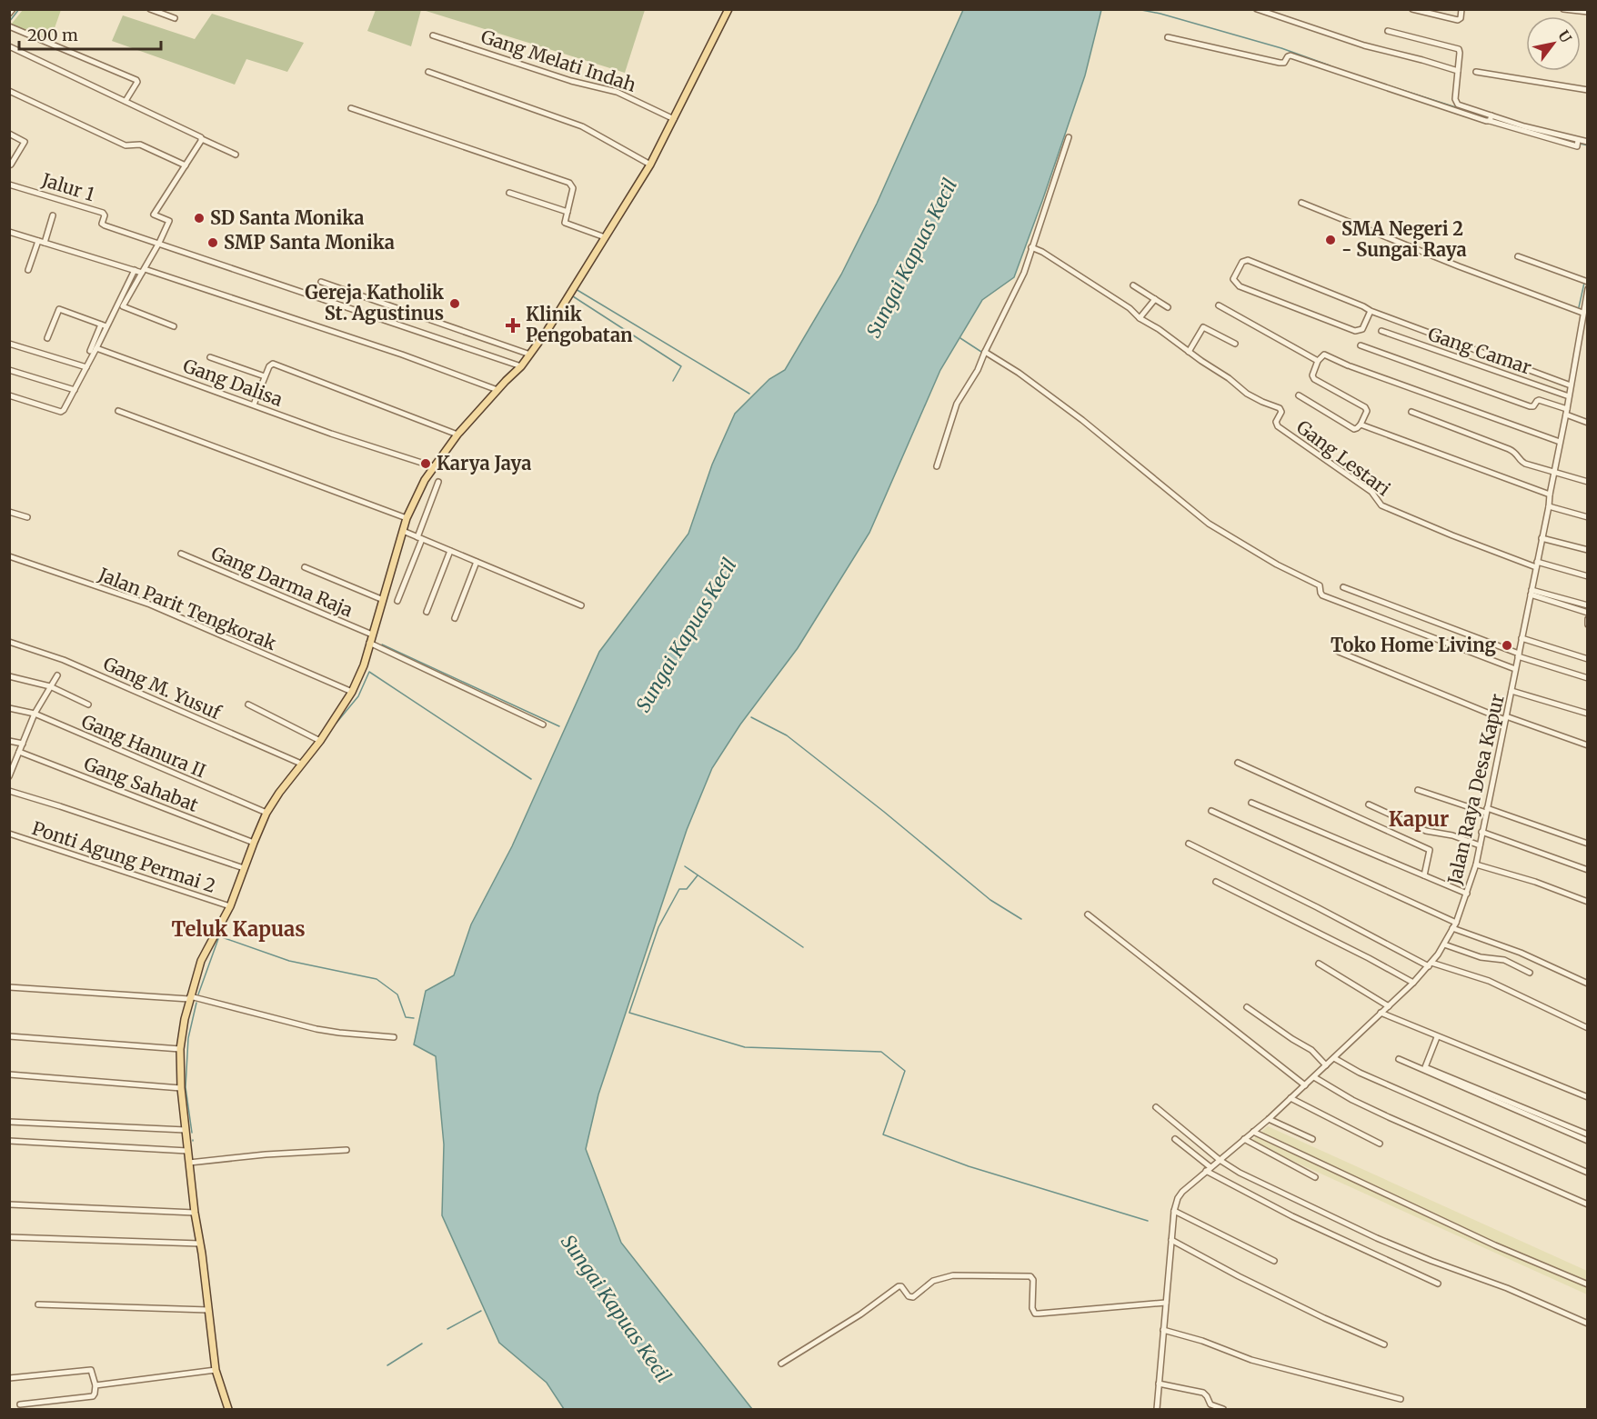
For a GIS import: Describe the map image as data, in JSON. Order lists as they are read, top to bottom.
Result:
{
  "streets": {
    "street": [
      "Gang Melati Indah",
      "Jalur 1",
      "Gang Camar",
      "Gang Dalisa",
      "Gang Lestari",
      "Gang Darma Raja",
      "Jalan Parit Tengkorak",
      "Gang M. Yusuf",
      "Gang Hanura II",
      "Gang Sahabat",
      "Jalan Raya Desa Kapur",
      "Ponti Agung Permai 2"
    ]
  },
  "crossings": [
    ["Gang Camar", "Jalan Raya Desa Kapur"],
    ["Gang Lestari", "Jalan Raya Desa Kapur"]
  ],
  "districts": ["Kapur", "Teluk Kapuas"],
  "water": ["Sungai Kapuas Kecil"],
  "places": {
    "other": [
      "SD Santa Monika",
      "SMA Negeri 2 - Sungai Raya",
      "SMP Santa Monika",
      "Gereja Katholik St. Agustinus",
      "Karya Jaya",
      "Toko Home Living"
    ],
    "health": ["Klinik Pengobatan"]
  },
  "scale_bar": "200 m",
  "north": "top right"
}
